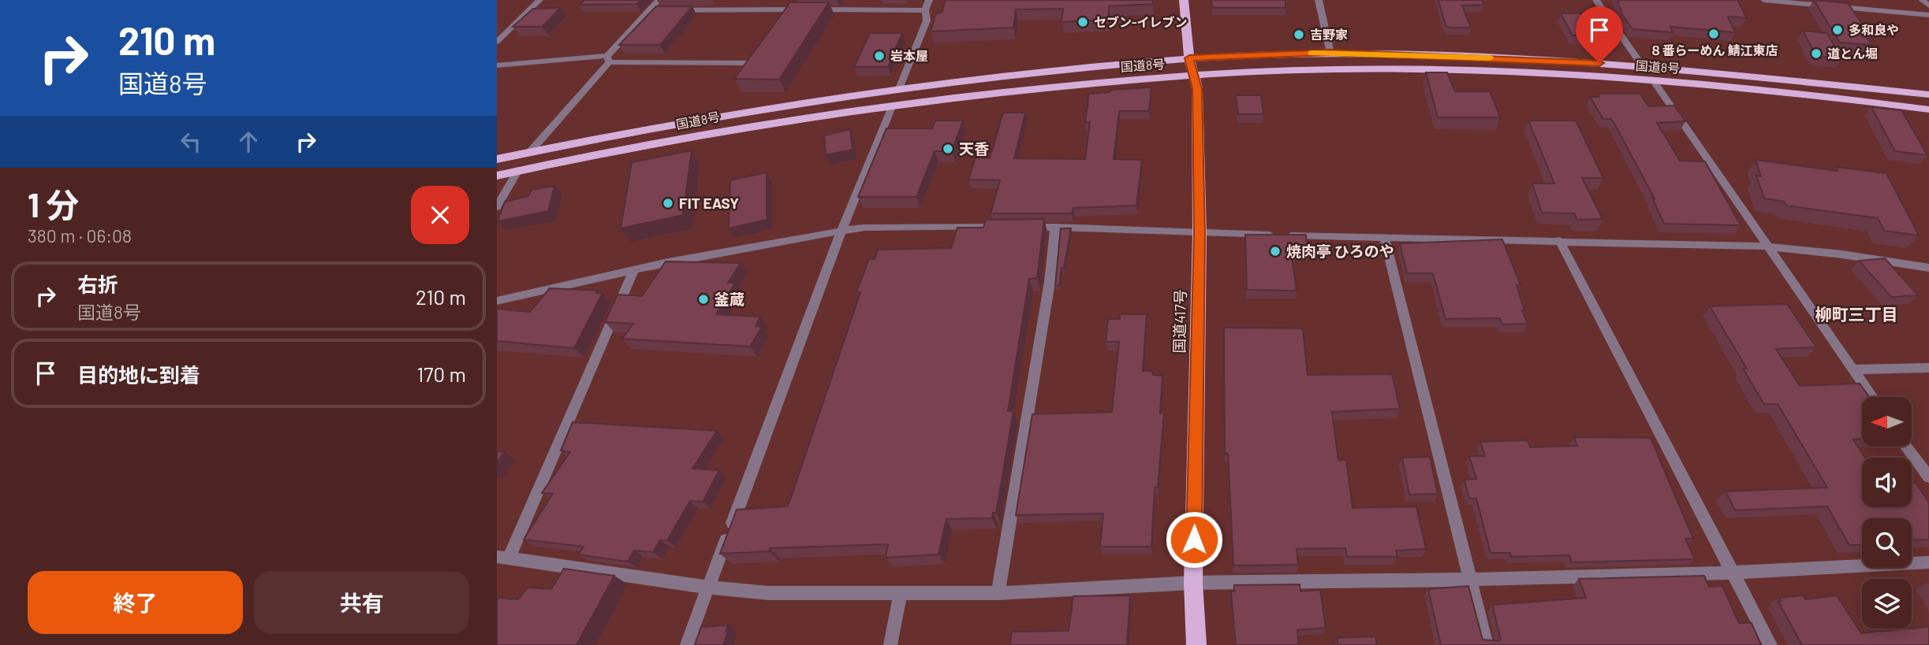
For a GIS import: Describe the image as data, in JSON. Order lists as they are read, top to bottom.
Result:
{
  "streets": {
    "highway": ["国道8号", "国道417号"]
  },
  "crossings": [
    ["国道8号", "国道417号"]
  ],
  "districts": ["柳町三丁目"],
  "places": [
    "セブン-イレブン",
    "多和良や",
    "８番らーめん 鯖江東店",
    "吉野家",
    "道とん堀",
    "岩本屋",
    "天香",
    "FIT EASY",
    "焼肉亭 ひろのや",
    "釜蔵"
  ],
  "north": "left",
  "page": {
    "turn": ["210 m", "国道8号"],
    "heading": ["1 分", "380 m · 06:08"],
    "list": [
      {
        "name": "右折",
        "note": "国道8号",
        "value": "210 m"
      },
      {
        "name": "目的地に到着",
        "value": "170 m"
      }
    ],
    "buttons": ["終了", "共有"]
  }
}
